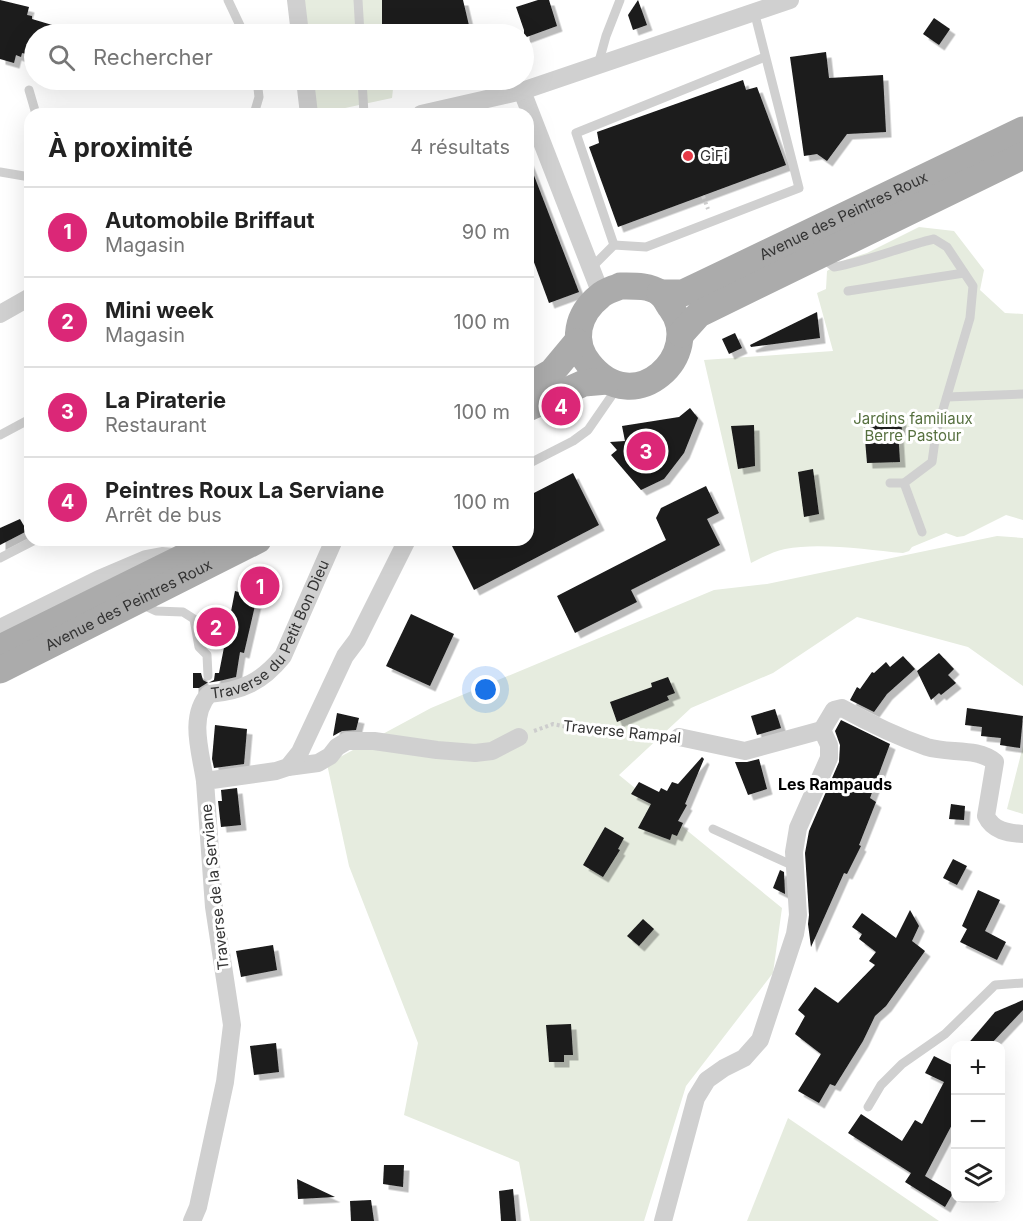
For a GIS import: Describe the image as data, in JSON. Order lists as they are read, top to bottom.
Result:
{
  "streets": {
    "main road": ["Avenue des Peintres Roux"],
    "street": ["Traverse du Petit Bon Dieu", "Traverse Rampal", "Traverse de la Serviane"]
  },
  "crossings": [
    ["Traverse du Petit Bon Dieu", "Traverse de la Serviane"]
  ],
  "districts": ["Les Rampauds"],
  "parks": ["Jardins familiaux Berre Pastour"],
  "places": ["GiFi"],
  "page": {
    "search": "Rechercher",
    "heading": ["À proximité", "4 résultats"],
    "list": [
      {
        "mark": "1",
        "name": "Automobile Briffaut",
        "note": "Magasin",
        "value": "90 m"
      },
      {
        "mark": "2",
        "name": "Mini week",
        "note": "Magasin",
        "value": "100 m"
      },
      {
        "mark": "3",
        "name": "La Piraterie",
        "note": "Restaurant",
        "value": "100 m"
      },
      {
        "mark": "4",
        "name": "Peintres Roux La Serviane",
        "note": "Arrêt de bus",
        "value": "100 m"
      }
    ],
    "pins": [
      "4",
      "3",
      "1",
      "2"
    ],
    "map_buttons": ["+", "−"]
  }
}
